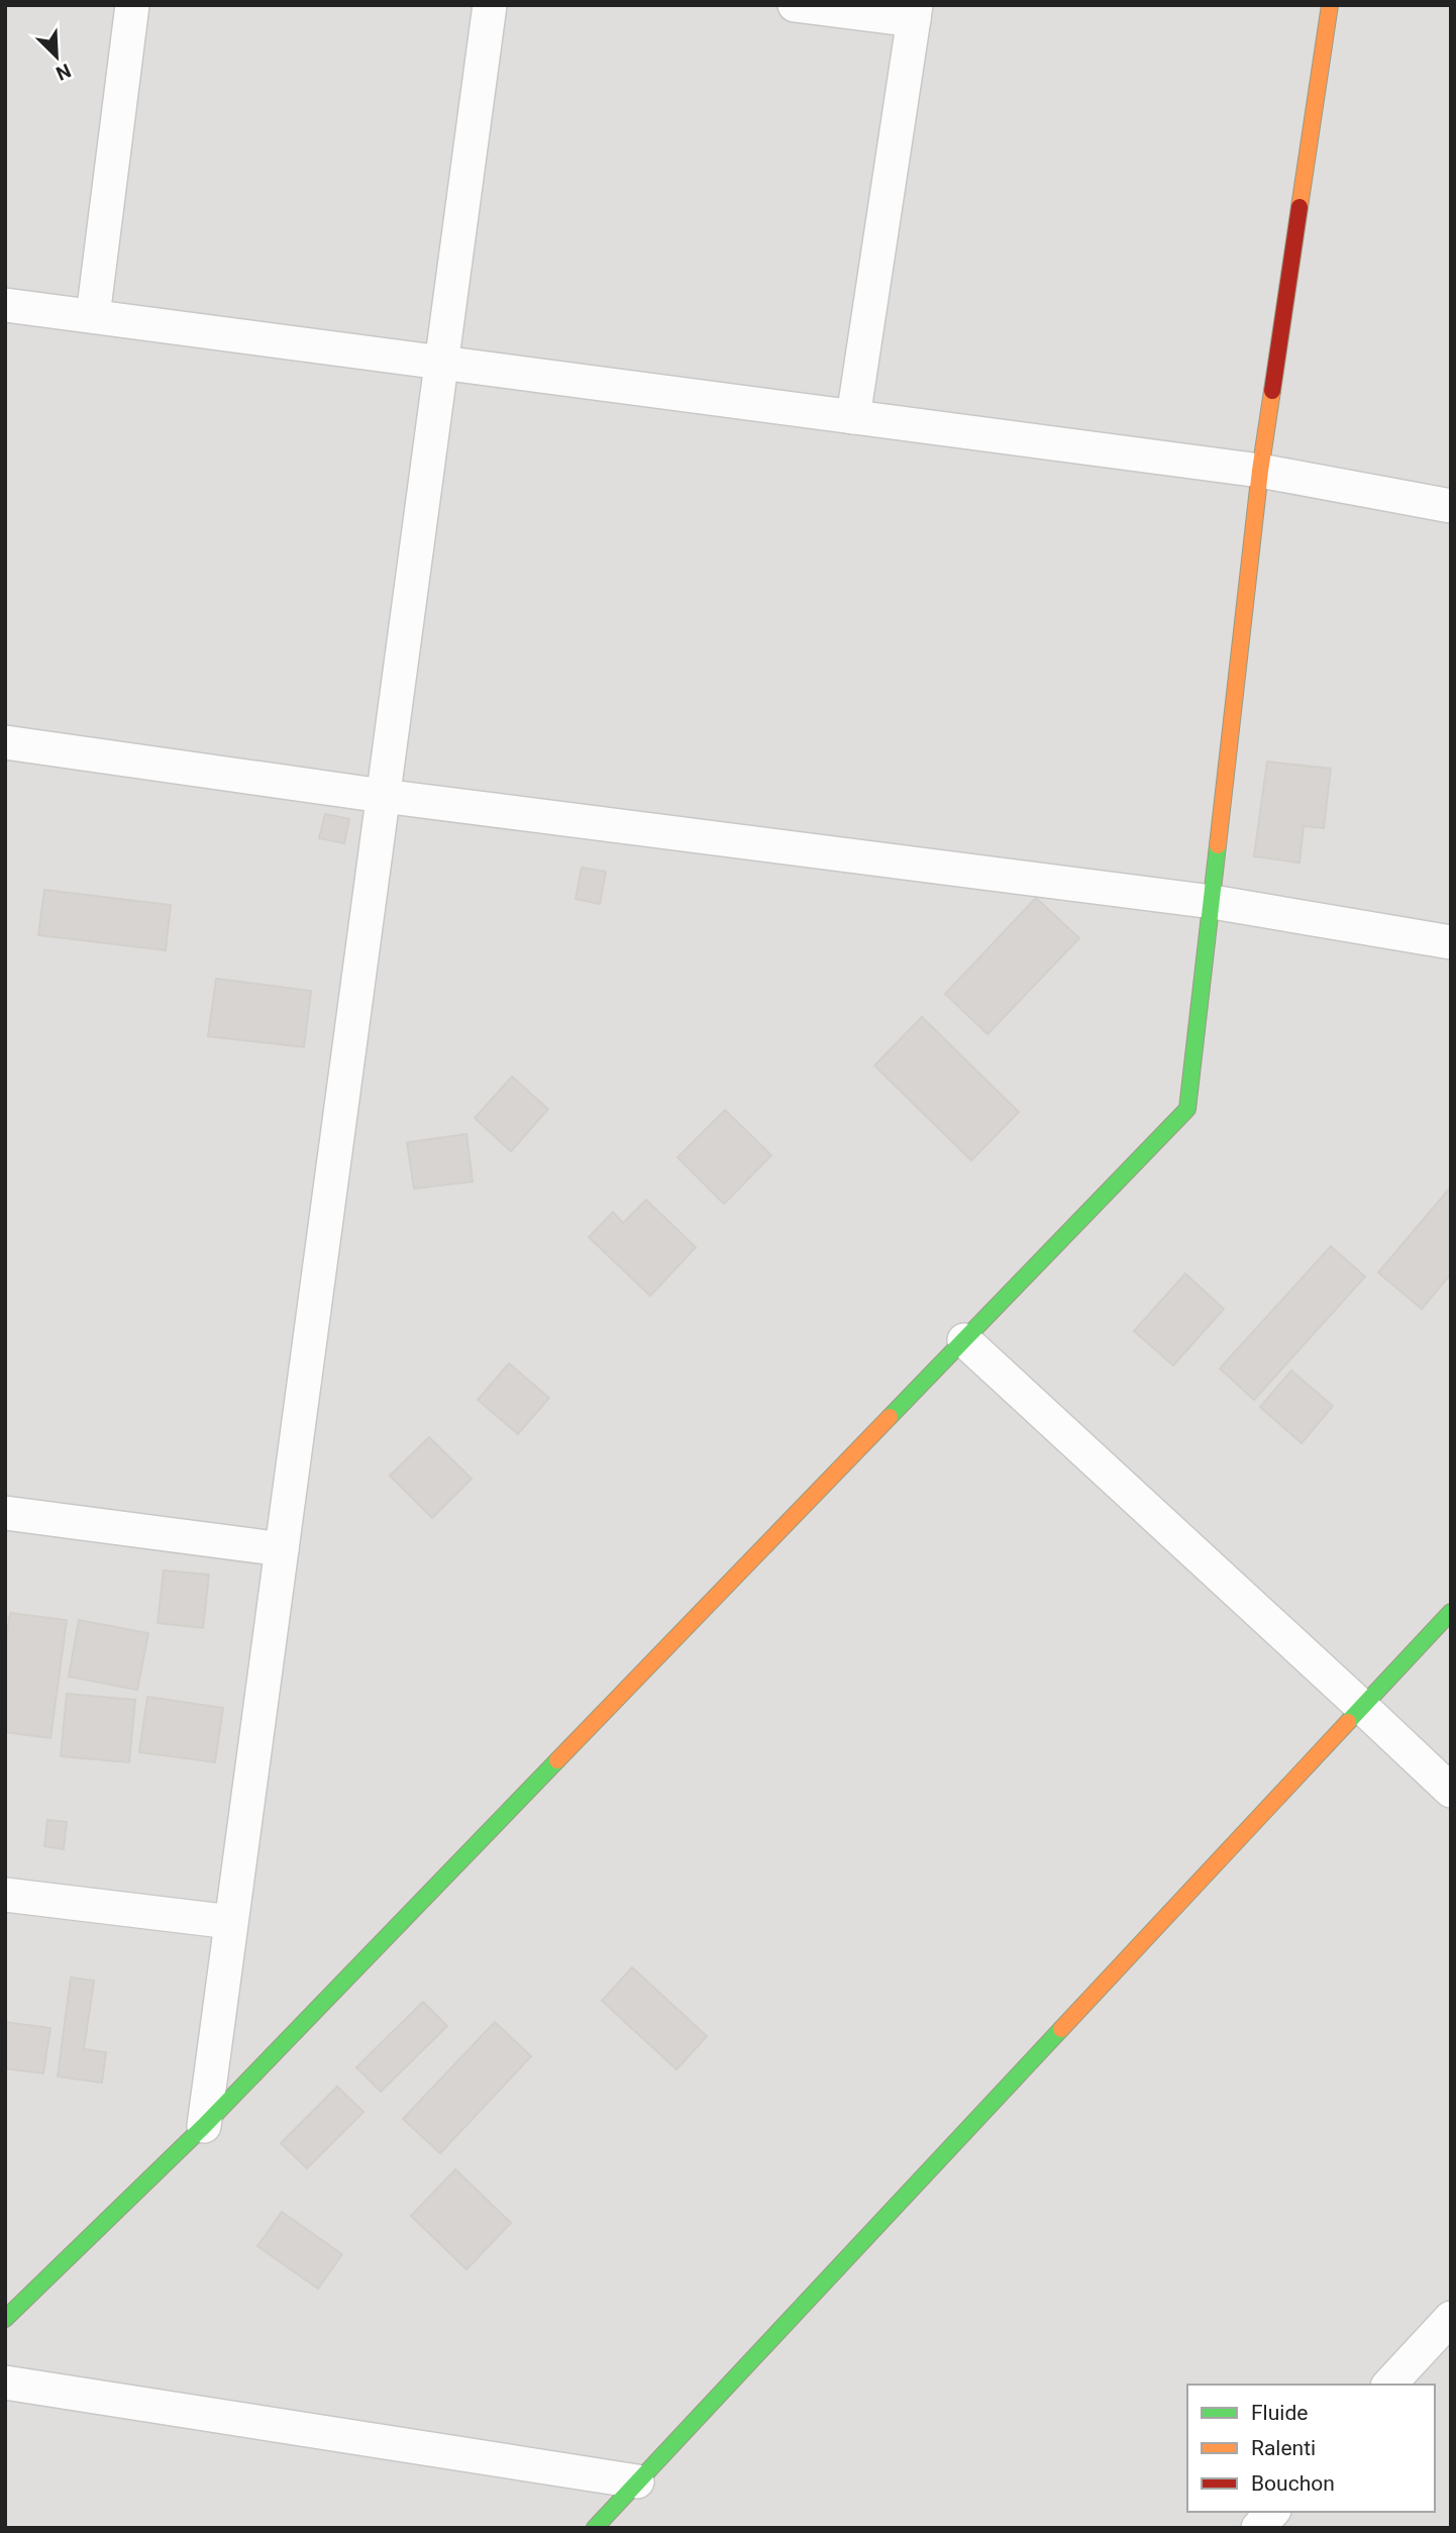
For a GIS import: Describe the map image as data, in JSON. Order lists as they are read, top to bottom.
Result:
{
  "legend": ["Fluide", "Ralenti", "Bouchon"],
  "north": "bottom right"
}
